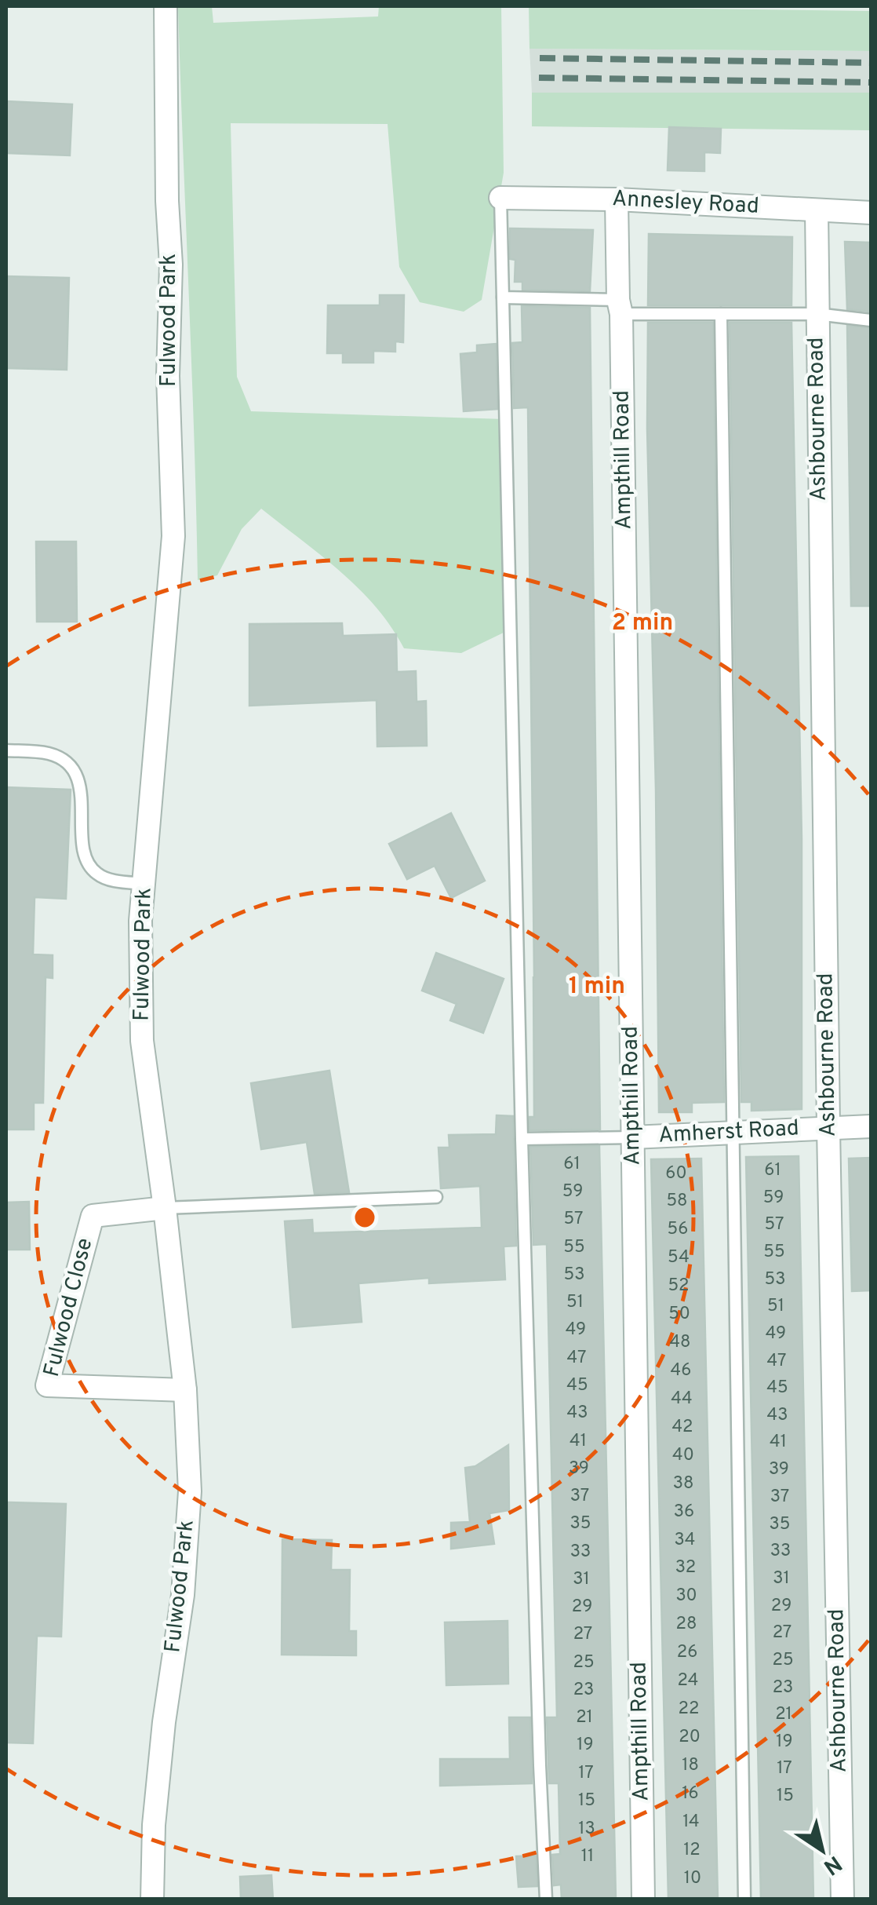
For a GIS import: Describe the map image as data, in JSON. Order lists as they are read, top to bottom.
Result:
{
  "streets": {
    "street": [
      "Annesley Road",
      "Fulwood Park",
      "Ashbourne Road",
      "Ampthill Road",
      "Amherst Road",
      "Fulwood Close"
    ]
  },
  "crossings": [
    ["Annesley Road", "Ashbourne Road"],
    ["Annesley Road", "Ampthill Road"],
    ["Fulwood Park", "Fulwood Close"],
    ["Ashbourne Road", "Amherst Road"],
    ["Ampthill Road", "Amherst Road"]
  ],
  "house_numbers": [
    "61",
    "61",
    "60",
    "59",
    "59",
    "58",
    "57",
    "57",
    "56",
    "55",
    "55",
    "54",
    "53",
    "53",
    "52",
    "51",
    "51",
    "50",
    "49",
    "49",
    "48",
    "47",
    "47",
    "46",
    "45",
    "45",
    "44",
    "43",
    "43",
    "42",
    "41",
    "41",
    "40",
    "39",
    "39",
    "38",
    "37",
    "37",
    "36",
    "35",
    "35",
    "34",
    "33",
    "33",
    "32",
    "31",
    "31",
    "30",
    "29",
    "29",
    "28",
    "27",
    "27",
    "26",
    "25",
    "25",
    "24",
    "23",
    "23",
    "22",
    "21",
    "21",
    "20",
    "19",
    "19",
    "18",
    "17",
    "17",
    "16",
    "15",
    "15",
    "14",
    "13",
    "12",
    "11",
    "10"
  ],
  "north": "bottom right",
  "rings": ["2 min", "1 min"]
}
